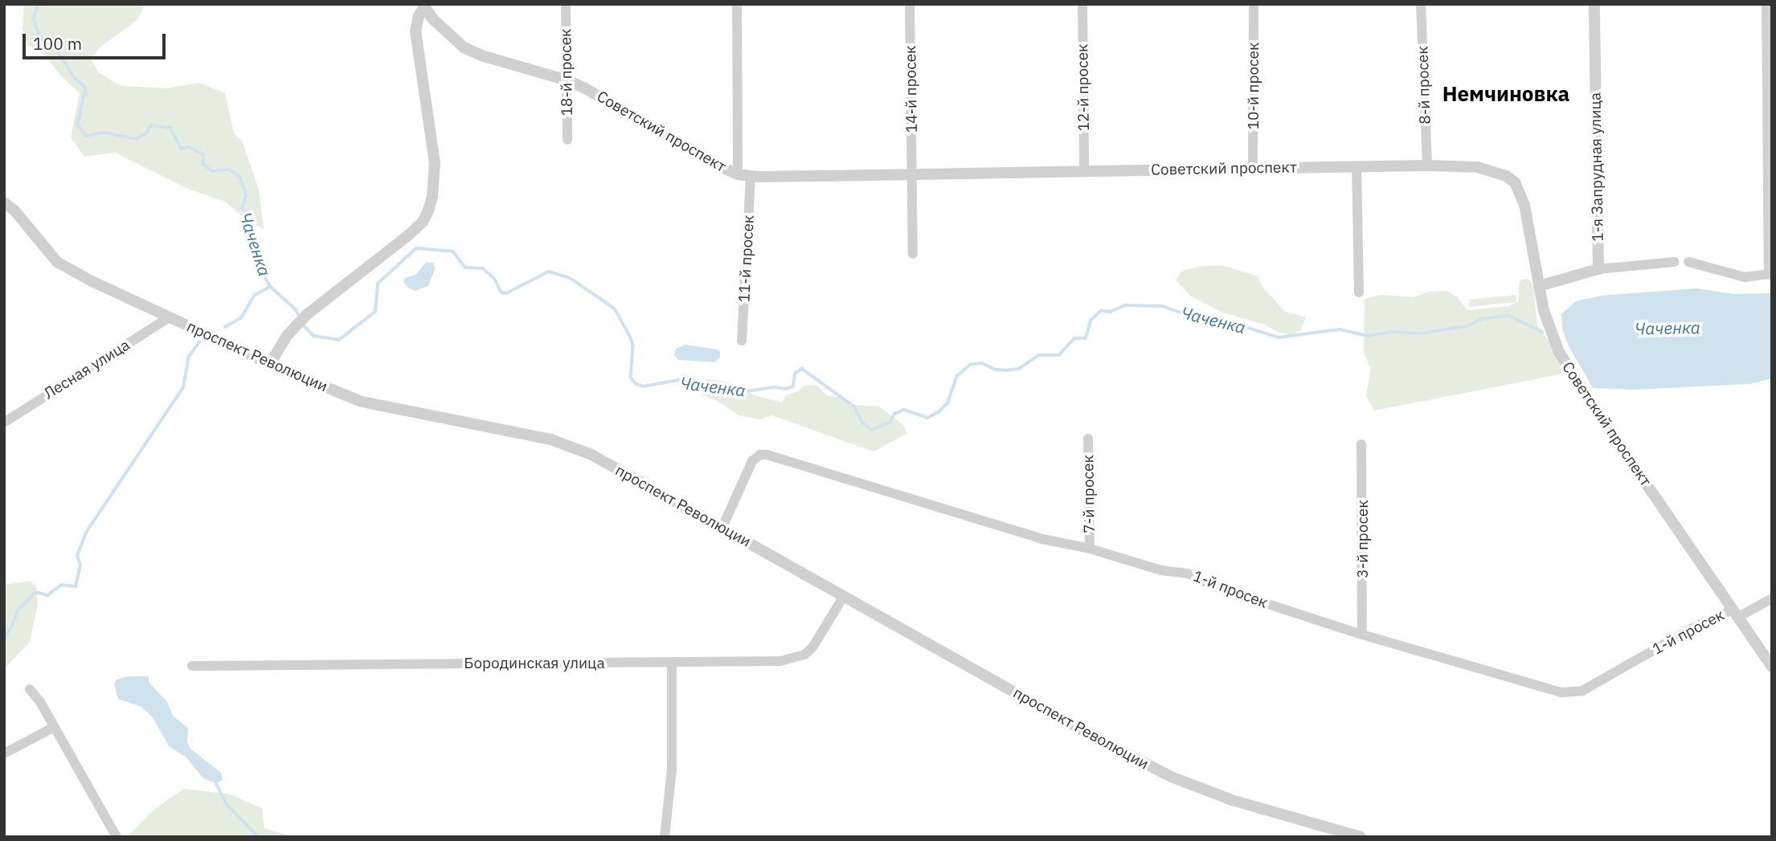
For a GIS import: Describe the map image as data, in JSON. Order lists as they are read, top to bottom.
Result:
{
  "streets": {
    "street": [
      "18-й просек",
      "8-й просек",
      "10-й просек",
      "12-й просек",
      "14-й просек",
      "Советский проспект",
      "1-я Запрудная улица",
      "11-й просек",
      "проспект Революции",
      "Лесная улица",
      "7-й просек",
      "3-й просек",
      "1-й просек",
      "Бородинская улица"
    ]
  },
  "crossings": [
    ["18-й просек", "Советский проспект"],
    ["8-й просек", "Советский проспект"],
    ["10-й просек", "Советский проспект"],
    ["12-й просек", "Советский проспект"],
    ["14-й просек", "Советский проспект"],
    ["Советский проспект", "11-й просек"],
    ["Советский проспект", "1-й просек"],
    ["проспект Революции", "Лесная улица"],
    ["проспект Революции", "1-й просек"],
    ["проспект Революции", "Бородинская улица"],
    ["7-й просек", "1-й просек"],
    ["3-й просек", "1-й просек"]
  ],
  "districts": ["Немчиновка"],
  "water": ["Чаченка"],
  "scale_bar": "100 m"
}
